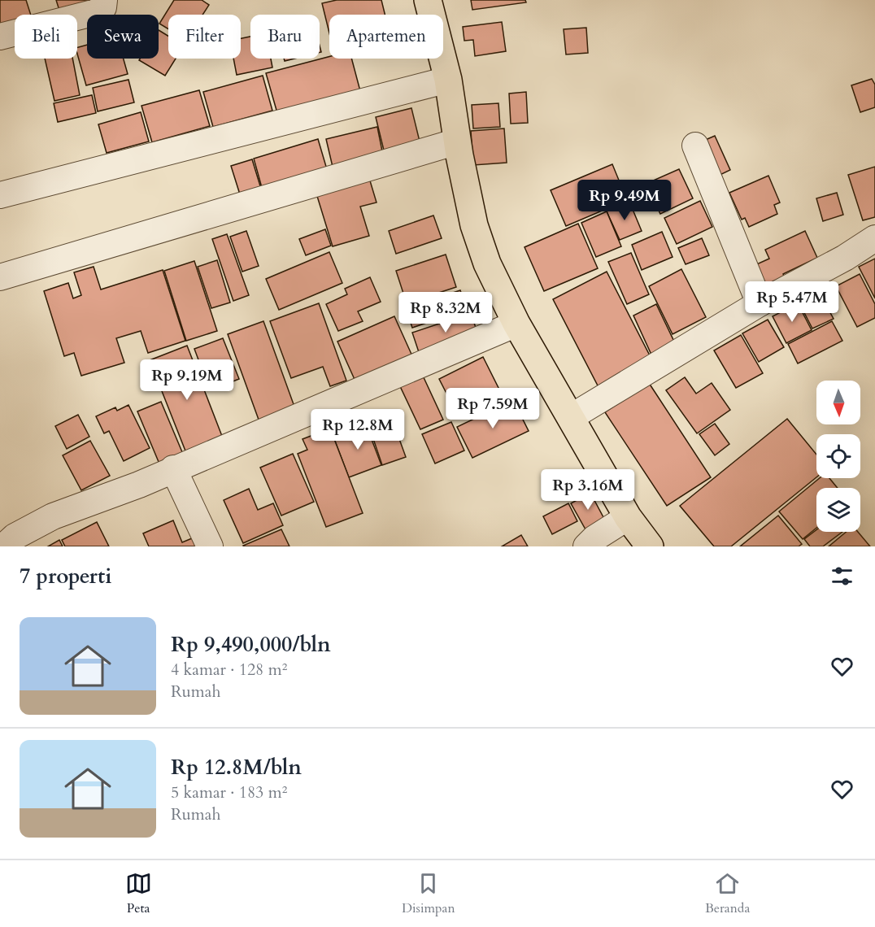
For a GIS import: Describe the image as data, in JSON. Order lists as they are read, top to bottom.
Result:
{
  "north": "bottom",
  "page": {
    "chip": [
      "Beli",
      "Sewa",
      "Filter",
      "Baru",
      "Apartemen"
    ],
    "price": [
      "Rp 9.49M",
      "Rp 5.47M",
      "Rp 8.32M",
      "Rp 9.19M",
      "Rp 7.59M",
      "Rp 12.8M",
      "Rp 3.16M"
    ],
    "heading": "7 properti",
    "list": [
      {
        "name": "Rp 9,490,000/bln",
        "note": "4 kamar · 128 m² · Rumah"
      },
      {
        "name": "Rp 12.8M/bln",
        "note": "5 kamar · 183 m² · Rumah"
      }
    ],
    "tabs": ["Peta", "Disimpan", "Beranda"]
  }
}
